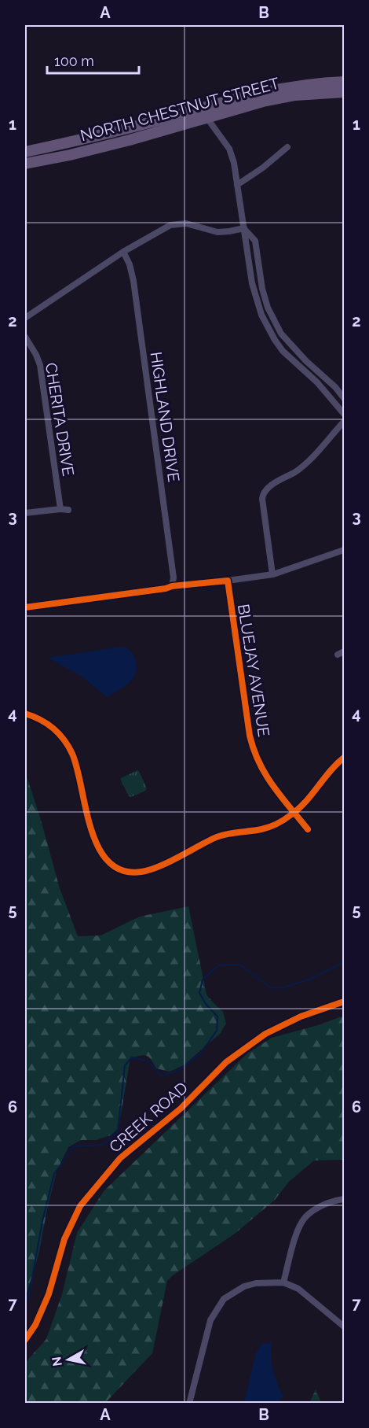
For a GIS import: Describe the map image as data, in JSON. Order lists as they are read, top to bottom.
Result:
{
  "streets": {
    "main road": ["NORTH CHESTNUT STREET"],
    "street": ["HIGHLAND DRIVE", "CHERITA DRIVE", "BLUEJAY AVENUE"],
    "cycle path": ["CREEK ROAD"]
  },
  "scale_bar": "100 m",
  "north": "left",
  "grid": {
    "columns": ["A", "B"],
    "rows": [
      "1",
      "2",
      "3",
      "4",
      "5",
      "6",
      "7"
    ]
  }
}
